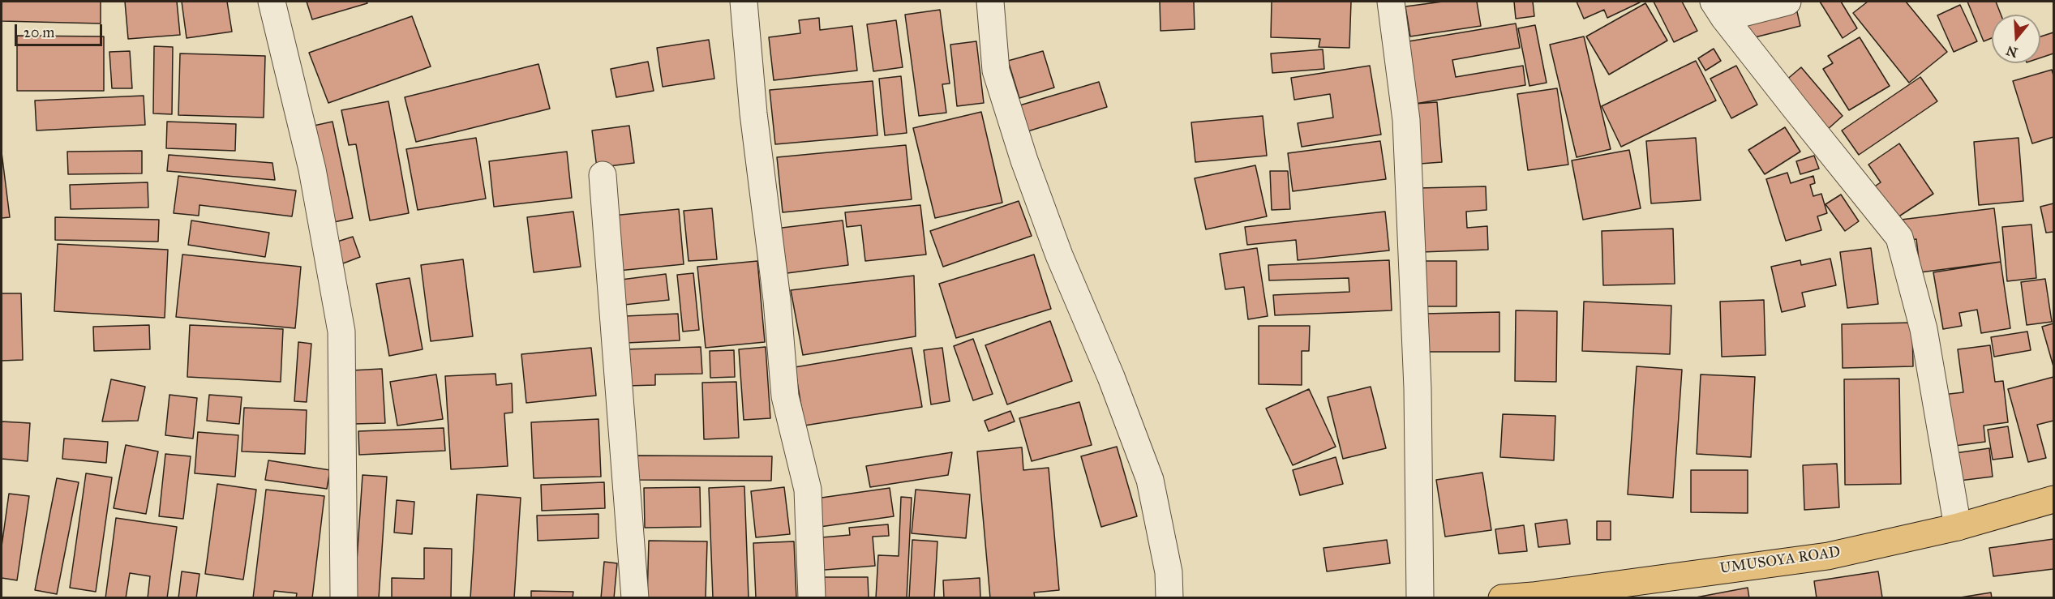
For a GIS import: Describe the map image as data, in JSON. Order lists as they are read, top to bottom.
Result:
{
  "streets": {
    "main road": ["UMUSOYA ROAD"]
  },
  "scale_bar": "20 m",
  "north": "bottom"
}
